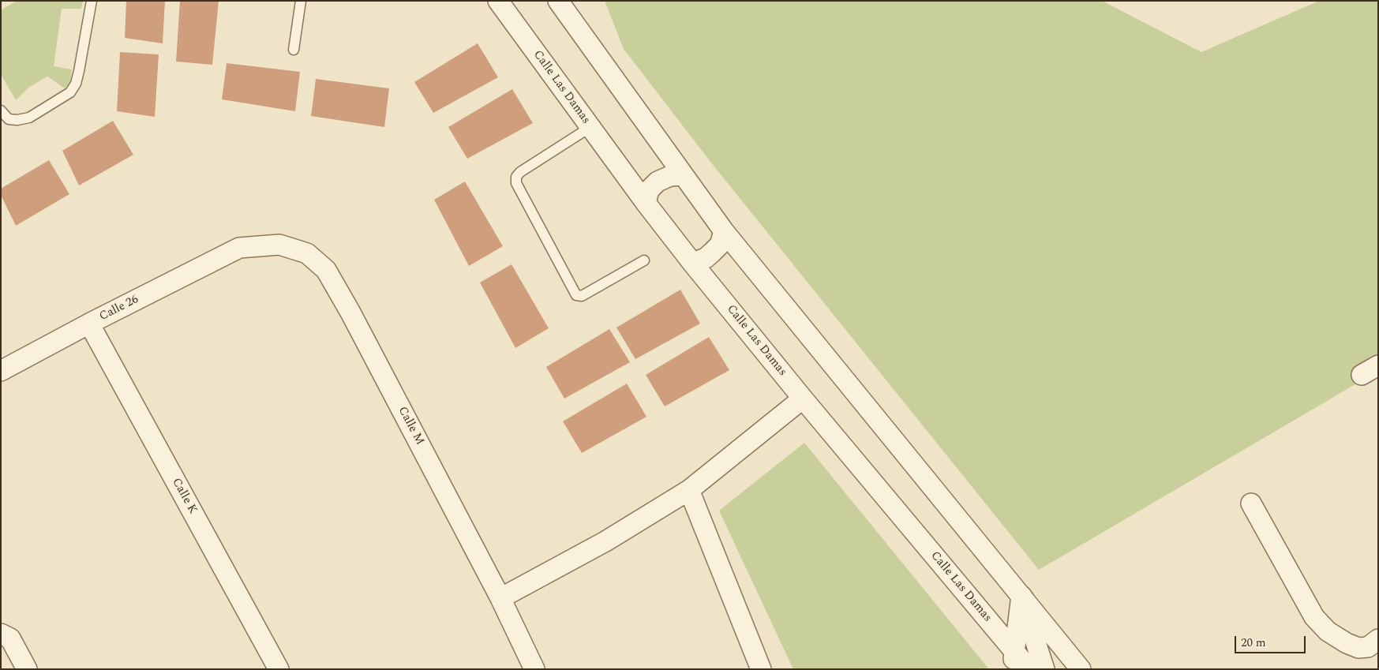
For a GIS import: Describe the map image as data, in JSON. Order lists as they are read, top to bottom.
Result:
{
  "streets": {
    "street": [
      "Calle Las Damas",
      "Calle 26",
      "Calle M",
      "Calle K"
    ]
  },
  "crossings": [
    ["Calle 26", "Calle M"],
    ["Calle 26", "Calle K"]
  ],
  "scale_bar": "20 m"
}
